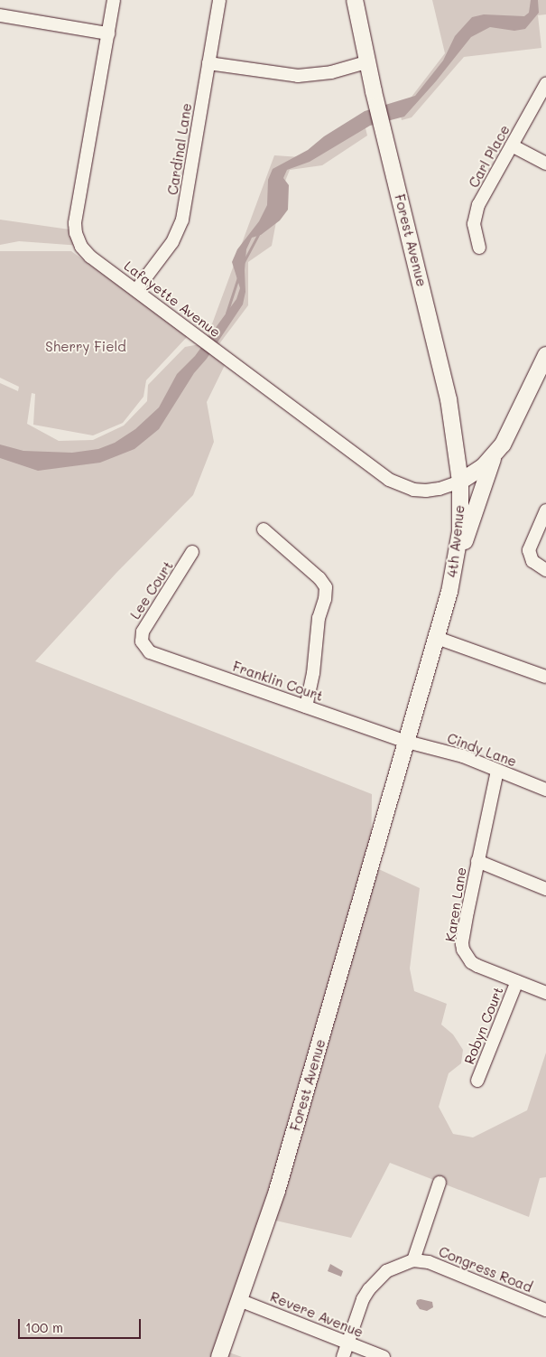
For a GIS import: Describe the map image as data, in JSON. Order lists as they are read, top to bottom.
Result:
{
  "streets": {
    "main road": ["Forest Avenue", "4th Avenue"],
    "street": [
      "Cardinal Lane",
      "Carl Place",
      "Lafayette Avenue",
      "Lee Court",
      "Franklin Court",
      "Cindy Lane",
      "Karen Lane",
      "Robyn Court",
      "Congress Road",
      "Revere Avenue"
    ]
  },
  "crossings": [
    ["Cardinal Lane", "Lafayette Avenue"],
    ["Forest Avenue", "Lafayette Avenue"],
    ["Forest Avenue", "4th Avenue"],
    ["Forest Avenue", "Franklin Court"],
    ["Forest Avenue", "Cindy Lane"],
    ["Forest Avenue", "Revere Avenue"],
    ["Lafayette Avenue", "4th Avenue"],
    ["4th Avenue", "Franklin Court"],
    ["4th Avenue", "Cindy Lane"],
    ["Lee Court", "Franklin Court"],
    ["Franklin Court", "Cindy Lane"],
    ["Cindy Lane", "Karen Lane"],
    ["Karen Lane", "Robyn Court"]
  ],
  "parks": ["Sherry Field"],
  "scale_bar": "100 m"
}
